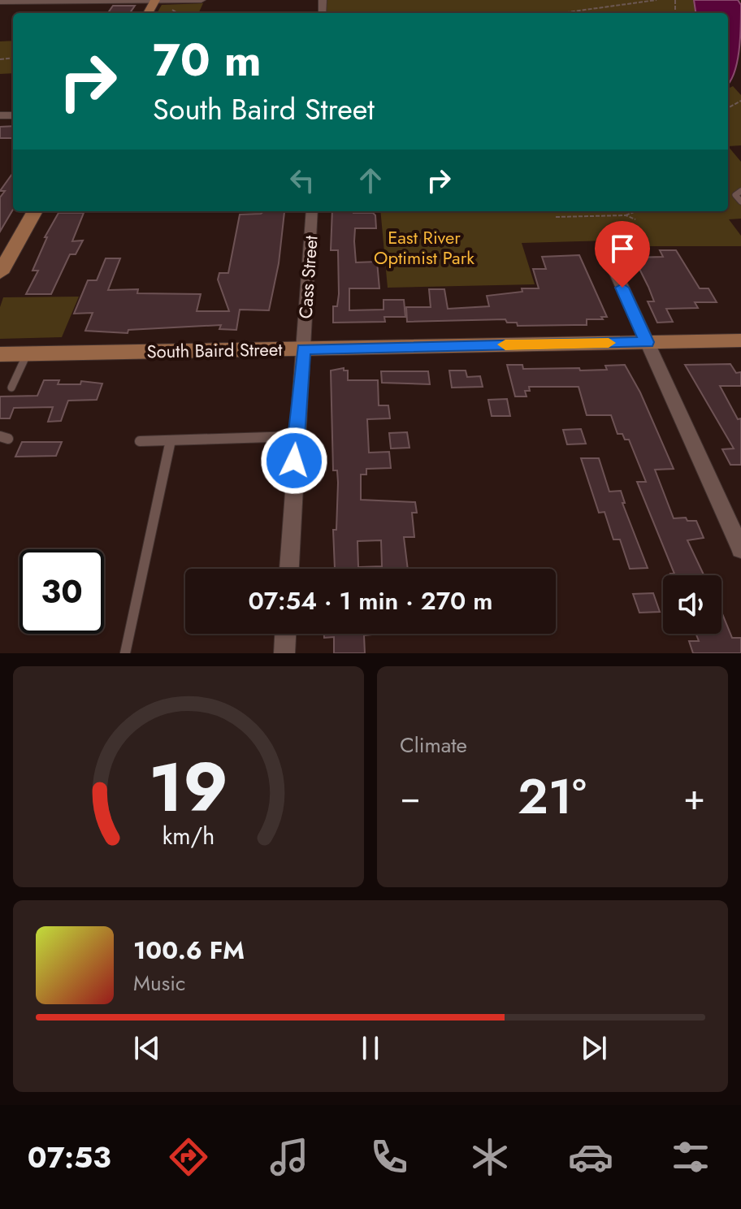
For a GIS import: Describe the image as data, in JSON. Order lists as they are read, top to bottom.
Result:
{
  "streets": {
    "street": ["Cass Street", "South Baird Street"]
  },
  "crossings": [
    ["Cass Street", "South Baird Street"]
  ],
  "parks": ["East River Optimist Park"],
  "page": {
    "turn": ["70 m", "South Baird Street"],
    "limit": "30",
    "trip": "07:54 · 1 min · 270 m",
    "tile": "Climate",
    "heat": ["−", "21°", "+"],
    "song": ["100.6 FM", "Music"],
    "tabs": "07:53",
    "gauge": ["19", "km/h"]
  }
}
